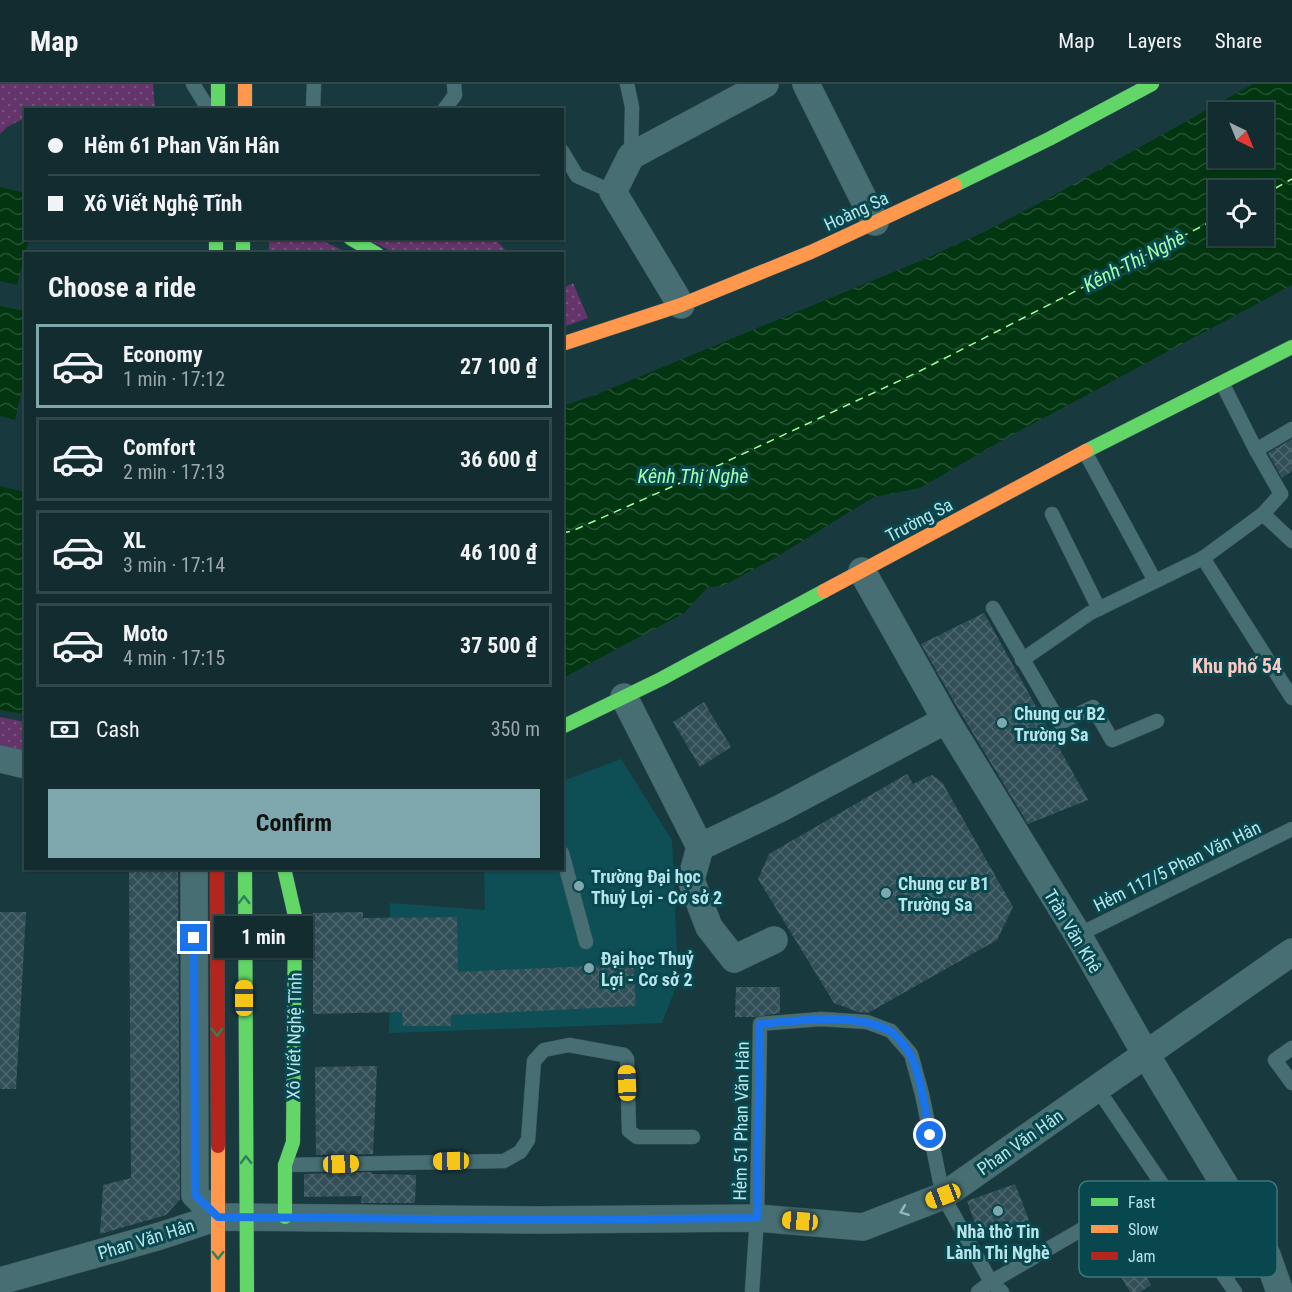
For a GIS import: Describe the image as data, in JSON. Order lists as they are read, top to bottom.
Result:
{
  "streets": {
    "street": [
      "Hoàng Sa",
      "Trường Sa",
      "Trần Văn Khê",
      "Xô Viết Nghệ Tĩnh",
      "Phan Văn Hân"
    ],
    "lane": ["Hẻm 117/5 Phan Văn Hân", "Hẻm 51 Phan Văn Hân"]
  },
  "crossings": [
    ["Trường Sa", "Trần Văn Khê"],
    ["Hẻm 117/5 Phan Văn Hân", "Trần Văn Khê"],
    ["Trần Văn Khê", "Phan Văn Hân"],
    ["Xô Viết Nghệ Tĩnh", "Phan Văn Hân"],
    ["Hẻm 51 Phan Văn Hân", "Phan Văn Hân"]
  ],
  "districts": ["Khu phố 54"],
  "water": ["Kênh Thị Nghè"],
  "places": [
    "Chung cư B2 Trường Sa",
    "Trường Đại học Thuỷ Lợi - Cơ sở 2",
    "Chung cư B1 Trường Sa",
    "Đại học Thuỷ Lợi - Cơ sở 2",
    "Nhà thờ Tin Lành Thị Nghè"
  ],
  "legend": ["Fast", "Slow", "Jam"],
  "north": "bottom right",
  "page": {
    "header": "Map",
    "nav": ["Map", "Layers", "Share"],
    "banner": ["Hẻm 61 Phan Văn Hân", "Xô Viết Nghệ Tĩnh"],
    "heading": "Choose a ride",
    "list": [
      {
        "name": "Economy",
        "note": "1 min · 17:12",
        "value": "27 100 ₫"
      },
      {
        "name": "Comfort",
        "note": "2 min · 17:13",
        "value": "36 600 ₫"
      },
      {
        "name": "XL",
        "note": "3 min · 17:14",
        "value": "46 100 ₫"
      },
      {
        "name": "Moto",
        "note": "4 min · 17:15",
        "value": "37 500 ₫"
      }
    ],
    "pay": ["Cash", "350 m"],
    "buttons": "Confirm",
    "bubble": "1 min"
  }
}
